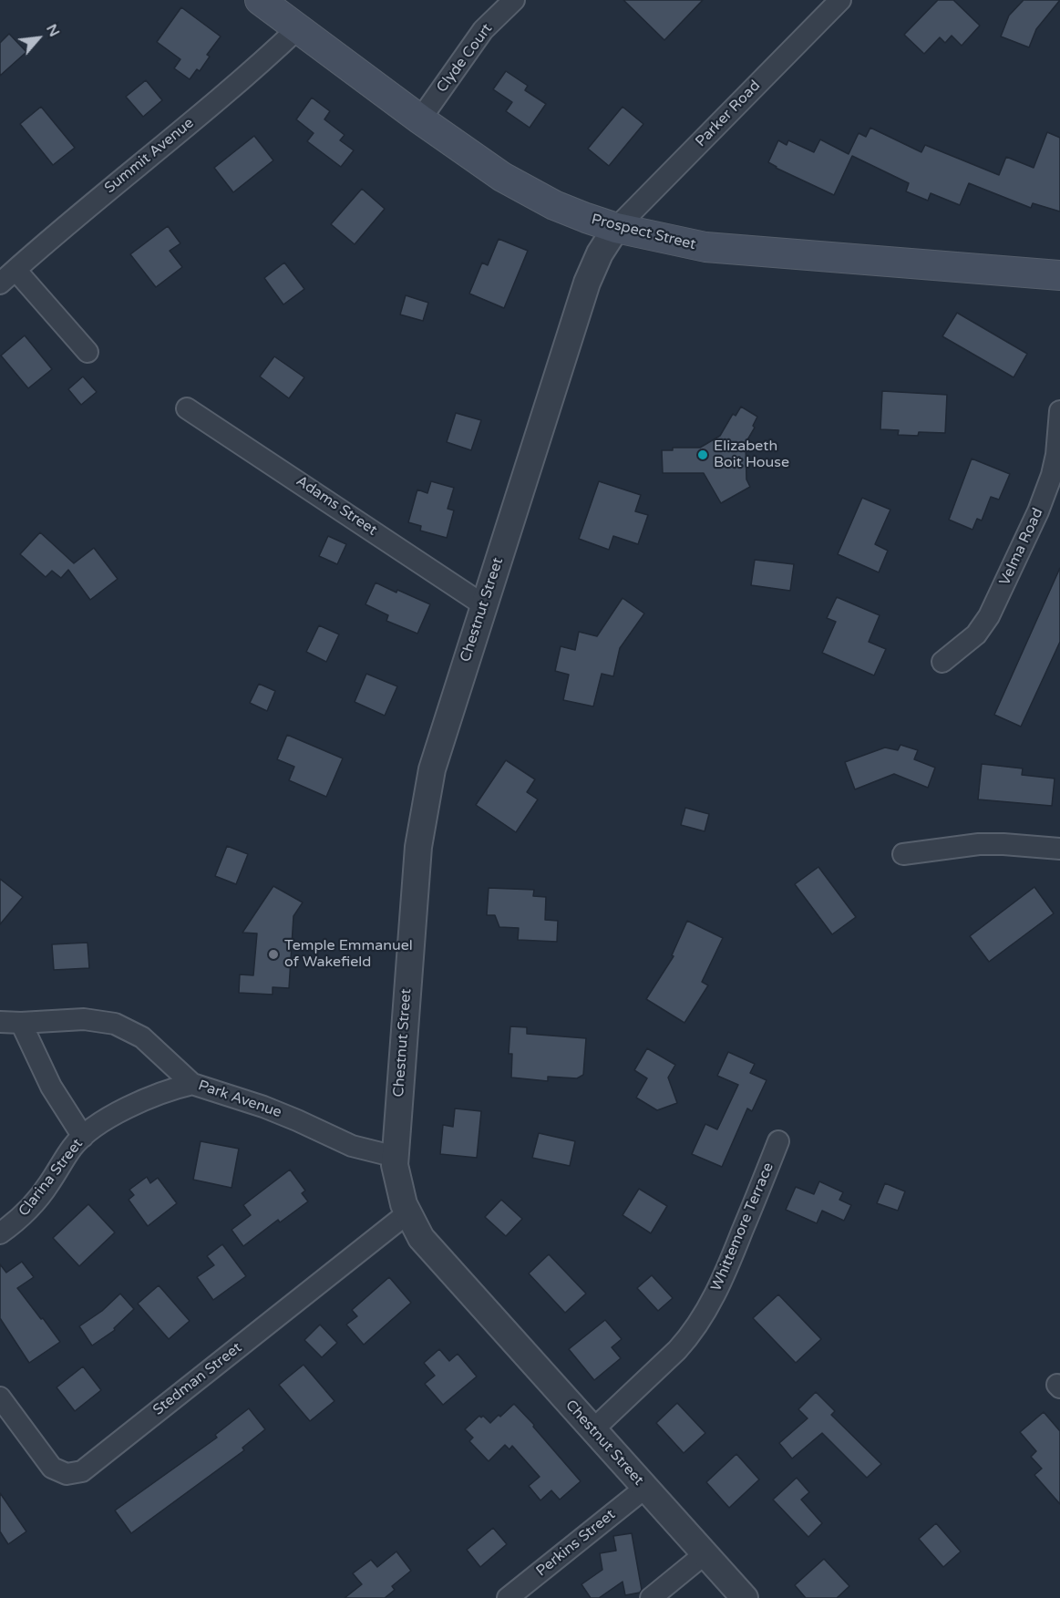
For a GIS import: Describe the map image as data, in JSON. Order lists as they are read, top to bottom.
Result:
{
  "streets": {
    "main road": ["Prospect Street"],
    "street": [
      "Clyde Court",
      "Parker Road",
      "Summit Avenue",
      "Adams Street",
      "Velma Road",
      "Chestnut Street",
      "Park Avenue",
      "Clarina Street",
      "Whittemore Terrace",
      "Stedman Street",
      "Perkins Street"
    ]
  },
  "crossings": [
    ["Clyde Court", "Prospect Street"],
    ["Parker Road", "Prospect Street"],
    ["Parker Road", "Chestnut Street"],
    ["Summit Avenue", "Prospect Street"],
    ["Prospect Street", "Chestnut Street"],
    ["Adams Street", "Chestnut Street"],
    ["Chestnut Street", "Park Avenue"],
    ["Chestnut Street", "Whittemore Terrace"],
    ["Chestnut Street", "Stedman Street"],
    ["Chestnut Street", "Perkins Street"],
    ["Park Avenue", "Clarina Street"]
  ],
  "places": ["Elizabeth Boit House", "Temple Emmanuel of Wakefield"],
  "north": "top right"
}
